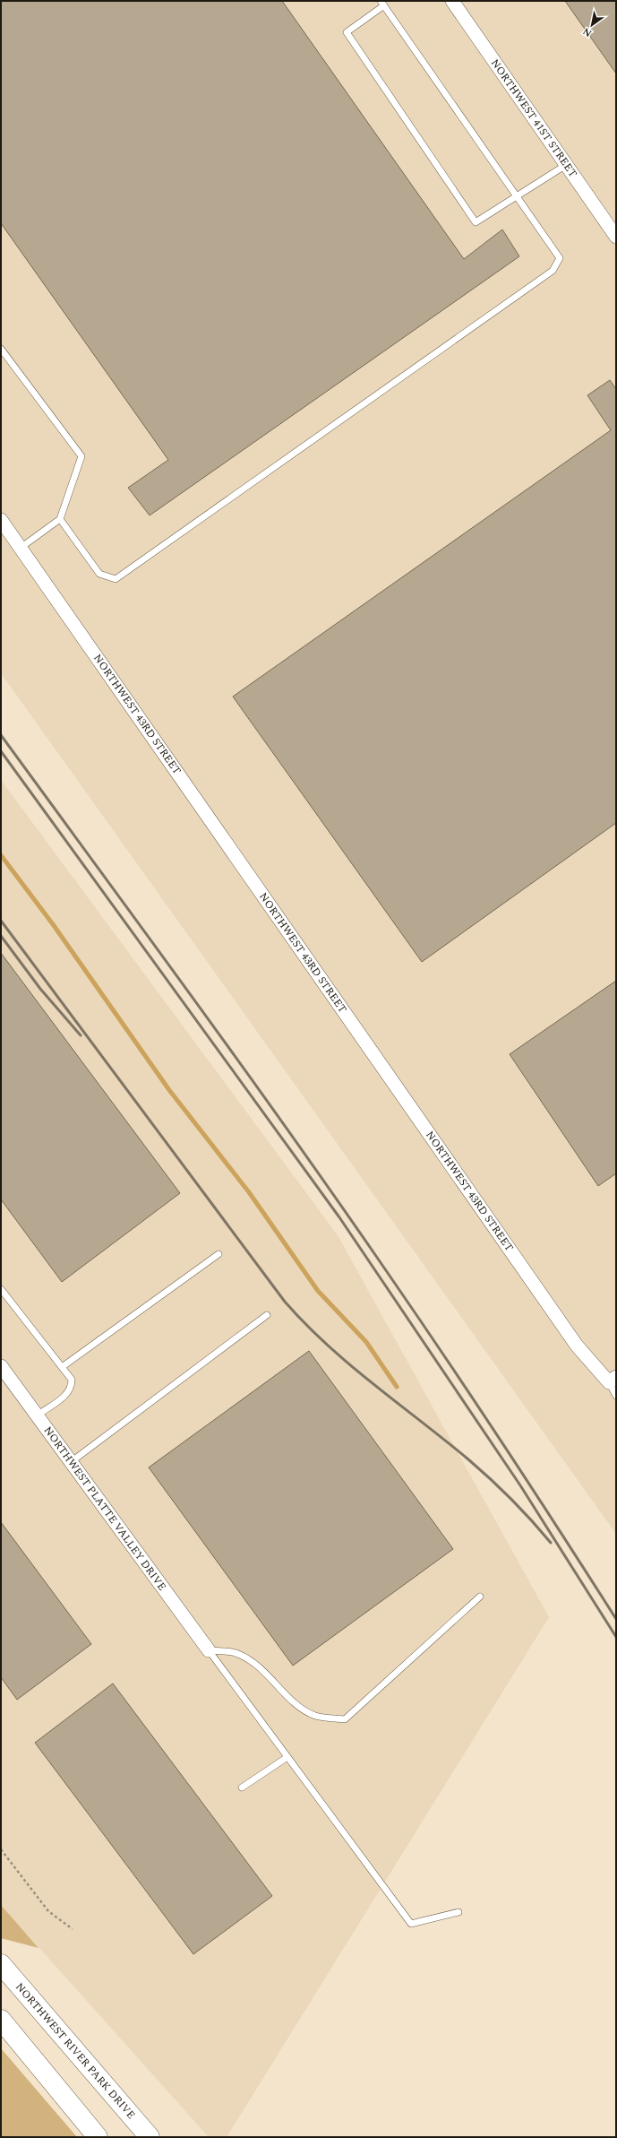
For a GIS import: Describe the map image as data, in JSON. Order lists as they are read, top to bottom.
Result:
{
  "streets": {
    "main road": ["NORTHWEST RIVER PARK DRIVE"],
    "street": ["NORTHWEST 41ST STREET", "NORTHWEST 43RD STREET", "NORTHWEST PLATTE VALLEY DRIVE"]
  },
  "north": "bottom left"
}
